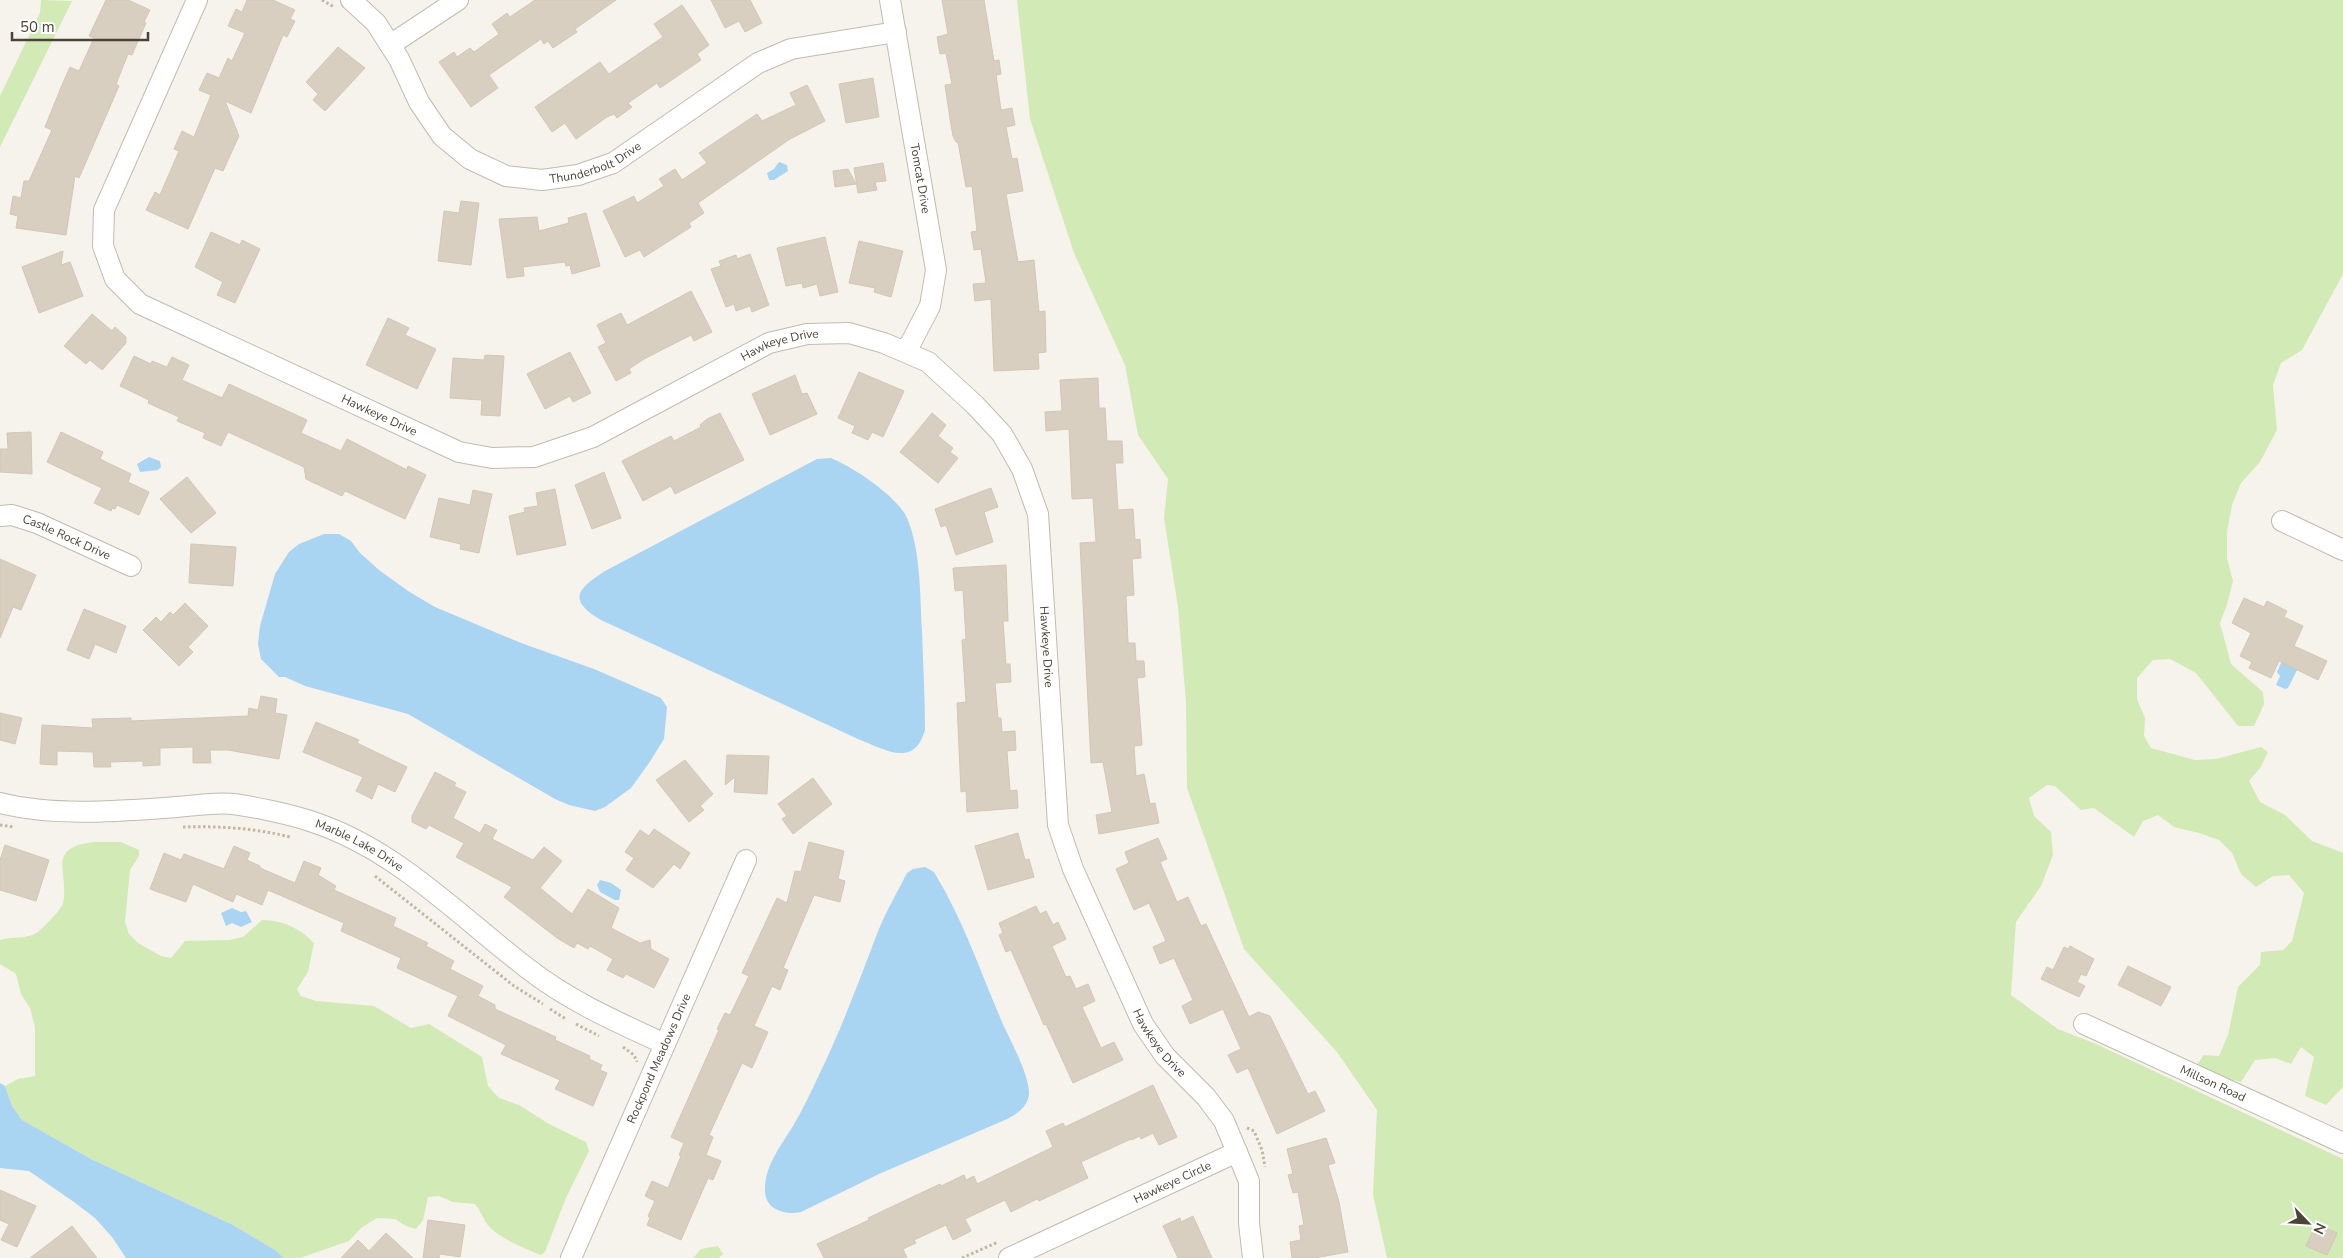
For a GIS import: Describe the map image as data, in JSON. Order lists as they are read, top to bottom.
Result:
{
  "streets": {
    "street": [
      "Thunderbolt Drive",
      "Tomcat Drive",
      "Hawkeye Drive",
      "Castle Rock Drive",
      "Marble Lake Drive",
      "Rockpond Meadows Drive",
      "Millson Road",
      "Hawkeye Circle"
    ]
  },
  "crossings": [
    ["Thunderbolt Drive", "Tomcat Drive"],
    ["Tomcat Drive", "Hawkeye Drive"],
    ["Hawkeye Drive", "Hawkeye Circle"],
    ["Marble Lake Drive", "Rockpond Meadows Drive"]
  ],
  "scale_bar": "50 m",
  "north": "bottom right"
}
